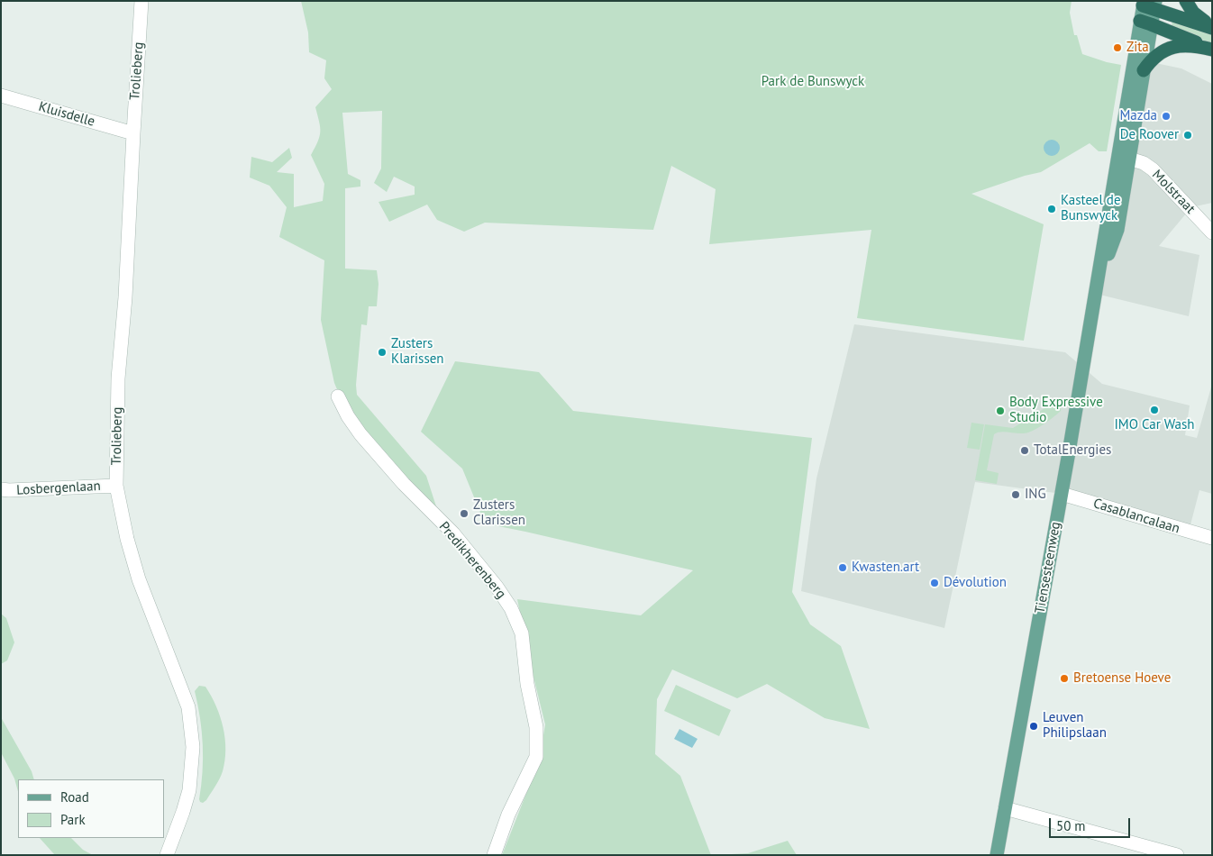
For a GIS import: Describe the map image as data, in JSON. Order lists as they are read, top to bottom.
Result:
{
  "streets": {
    "main road": ["Tiensesteenweg"],
    "street": [
      "Trolieberg",
      "Kluisdelle",
      "Molstraat",
      "Losbergenlaan",
      "Casablancalaan",
      "Predikherenberg"
    ]
  },
  "crossings": [
    ["Trolieberg", "Kluisdelle"],
    ["Trolieberg", "Losbergenlaan"],
    ["Molstraat", "Tiensesteenweg"],
    ["Casablancalaan", "Tiensesteenweg"]
  ],
  "parks": ["Park de Bunswyck"],
  "places": [
    "Zita",
    "Mazda",
    "De Roover",
    "Kasteel de Bunswyck",
    "Zusters Klarissen",
    "IMO Car Wash",
    "Body Expressive Studio",
    "TotalEnergies",
    "ING",
    "Zusters Clarissen",
    "Kwasten.art",
    "Dévolution",
    "Bretoense Hoeve",
    "Leuven Philipslaan"
  ],
  "legend": ["Road", "Park"],
  "scale_bar": "50 m"
}
